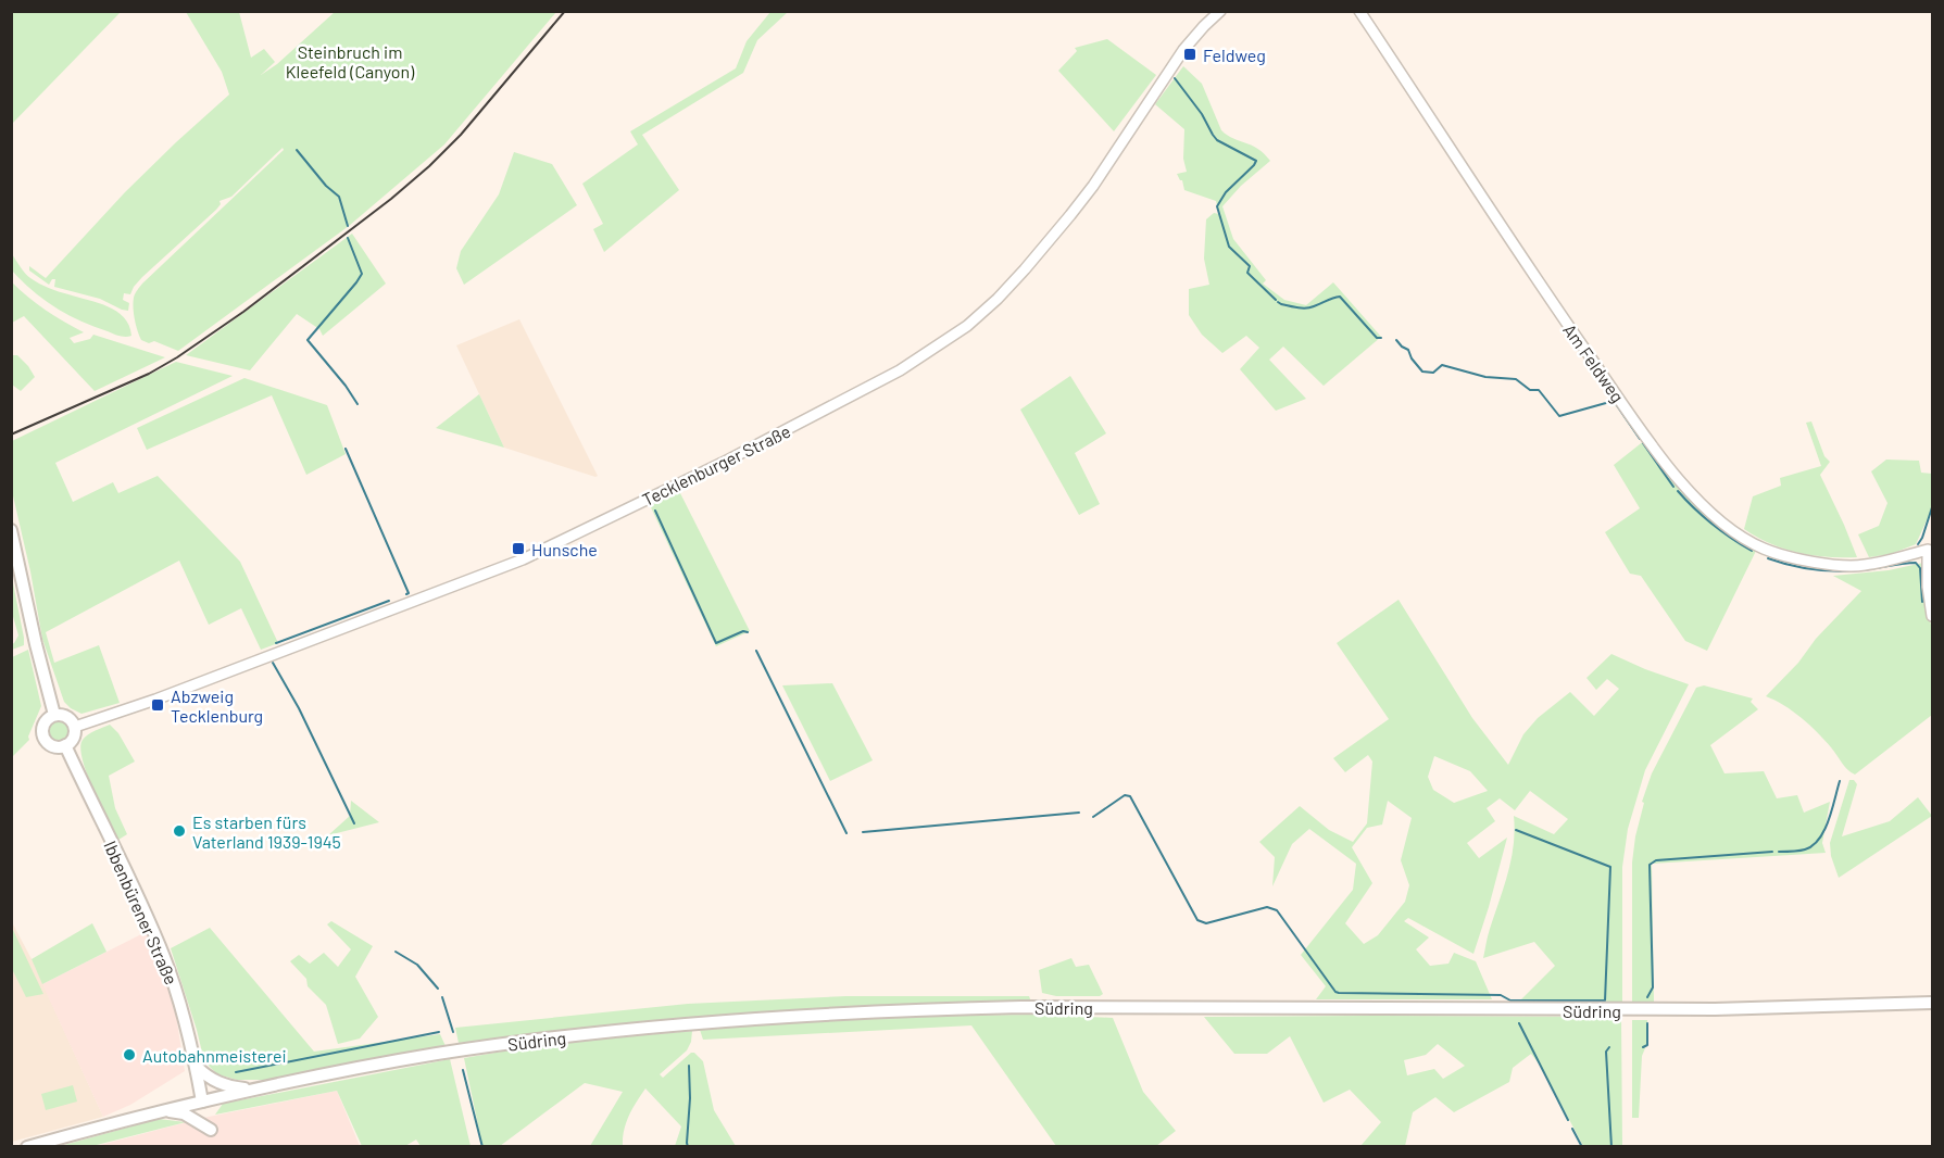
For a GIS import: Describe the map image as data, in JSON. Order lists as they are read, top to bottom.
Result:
{
  "streets": {
    "main road": ["Ibbenbürener Straße", "Südring"],
    "street": ["Am Feldweg", "Tecklenburger Straße"]
  },
  "crossings": [
    ["Tecklenburger Straße", "Ibbenbürener Straße"],
    ["Ibbenbürener Straße", "Südring"]
  ],
  "parks": ["Steinbruch im Kleefeld (Canyon)"],
  "places": {
    "transit": ["Feldweg", "Hunsche", "Abzweig Tecklenburg"],
    "other": ["Es starben fürs Vaterland 1939-1945", "Autobahnmeisterei"]
  }
}
